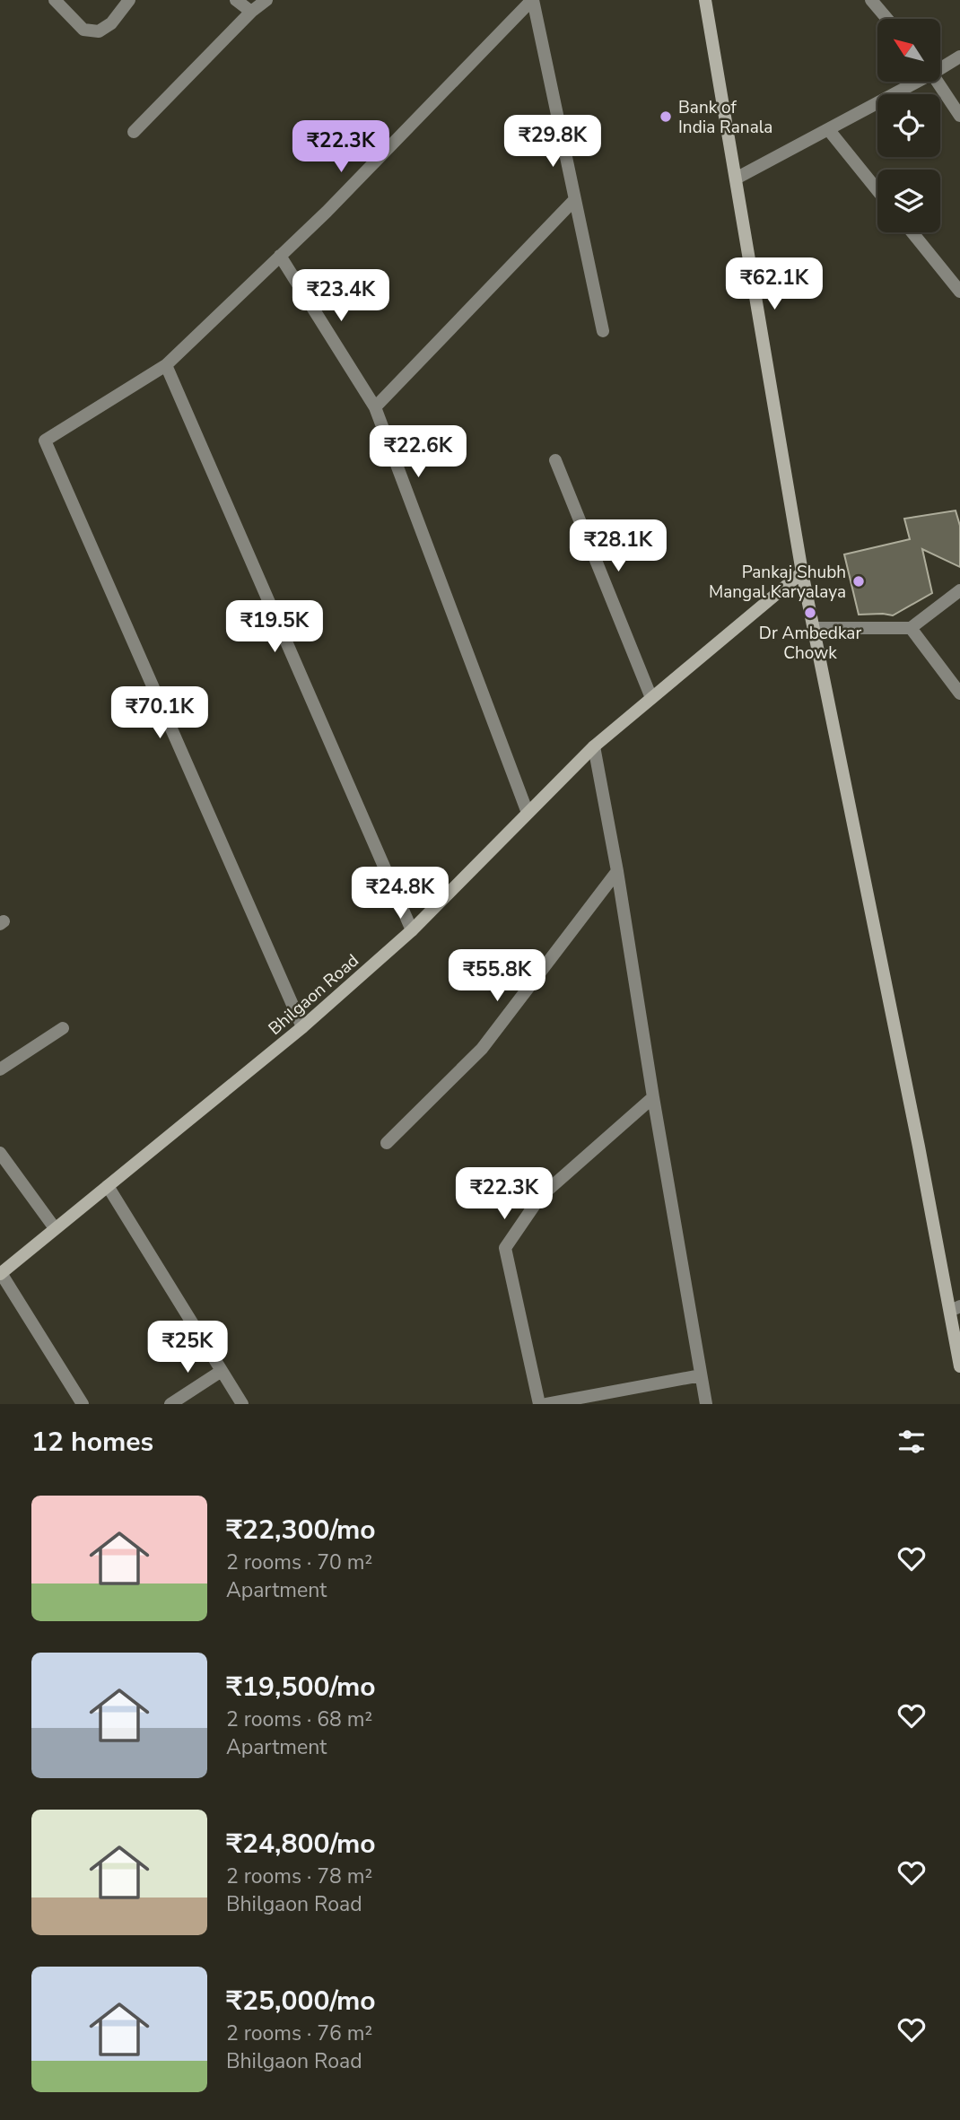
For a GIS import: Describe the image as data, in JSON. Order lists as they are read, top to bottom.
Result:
{
  "streets": {
    "street": ["Bhilgaon Road"]
  },
  "places": ["Bank of India Ranala", "Pankaj Shubh Mangal Karyalaya", "Dr Ambedkar Chowk"],
  "north": "top left",
  "page": {
    "price": [
      "₹29.8K",
      "₹22.3K",
      "₹62.1K",
      "₹23.4K",
      "₹22.6K",
      "₹28.1K",
      "₹19.5K",
      "₹70.1K",
      "₹24.8K",
      "₹55.8K",
      "₹22.3K",
      "₹25K"
    ],
    "heading": "12 homes",
    "list": [
      {
        "name": "₹22,300/mo",
        "note": "2 rooms · 70 m² · Apartment"
      },
      {
        "name": "₹19,500/mo",
        "note": "2 rooms · 68 m² · Apartment"
      },
      {
        "name": "₹24,800/mo",
        "note": "2 rooms · 78 m² · Bhilgaon Road"
      },
      {
        "name": "₹25,000/mo",
        "note": "2 rooms · 76 m² · Bhilgaon Road"
      }
    ]
  }
}
